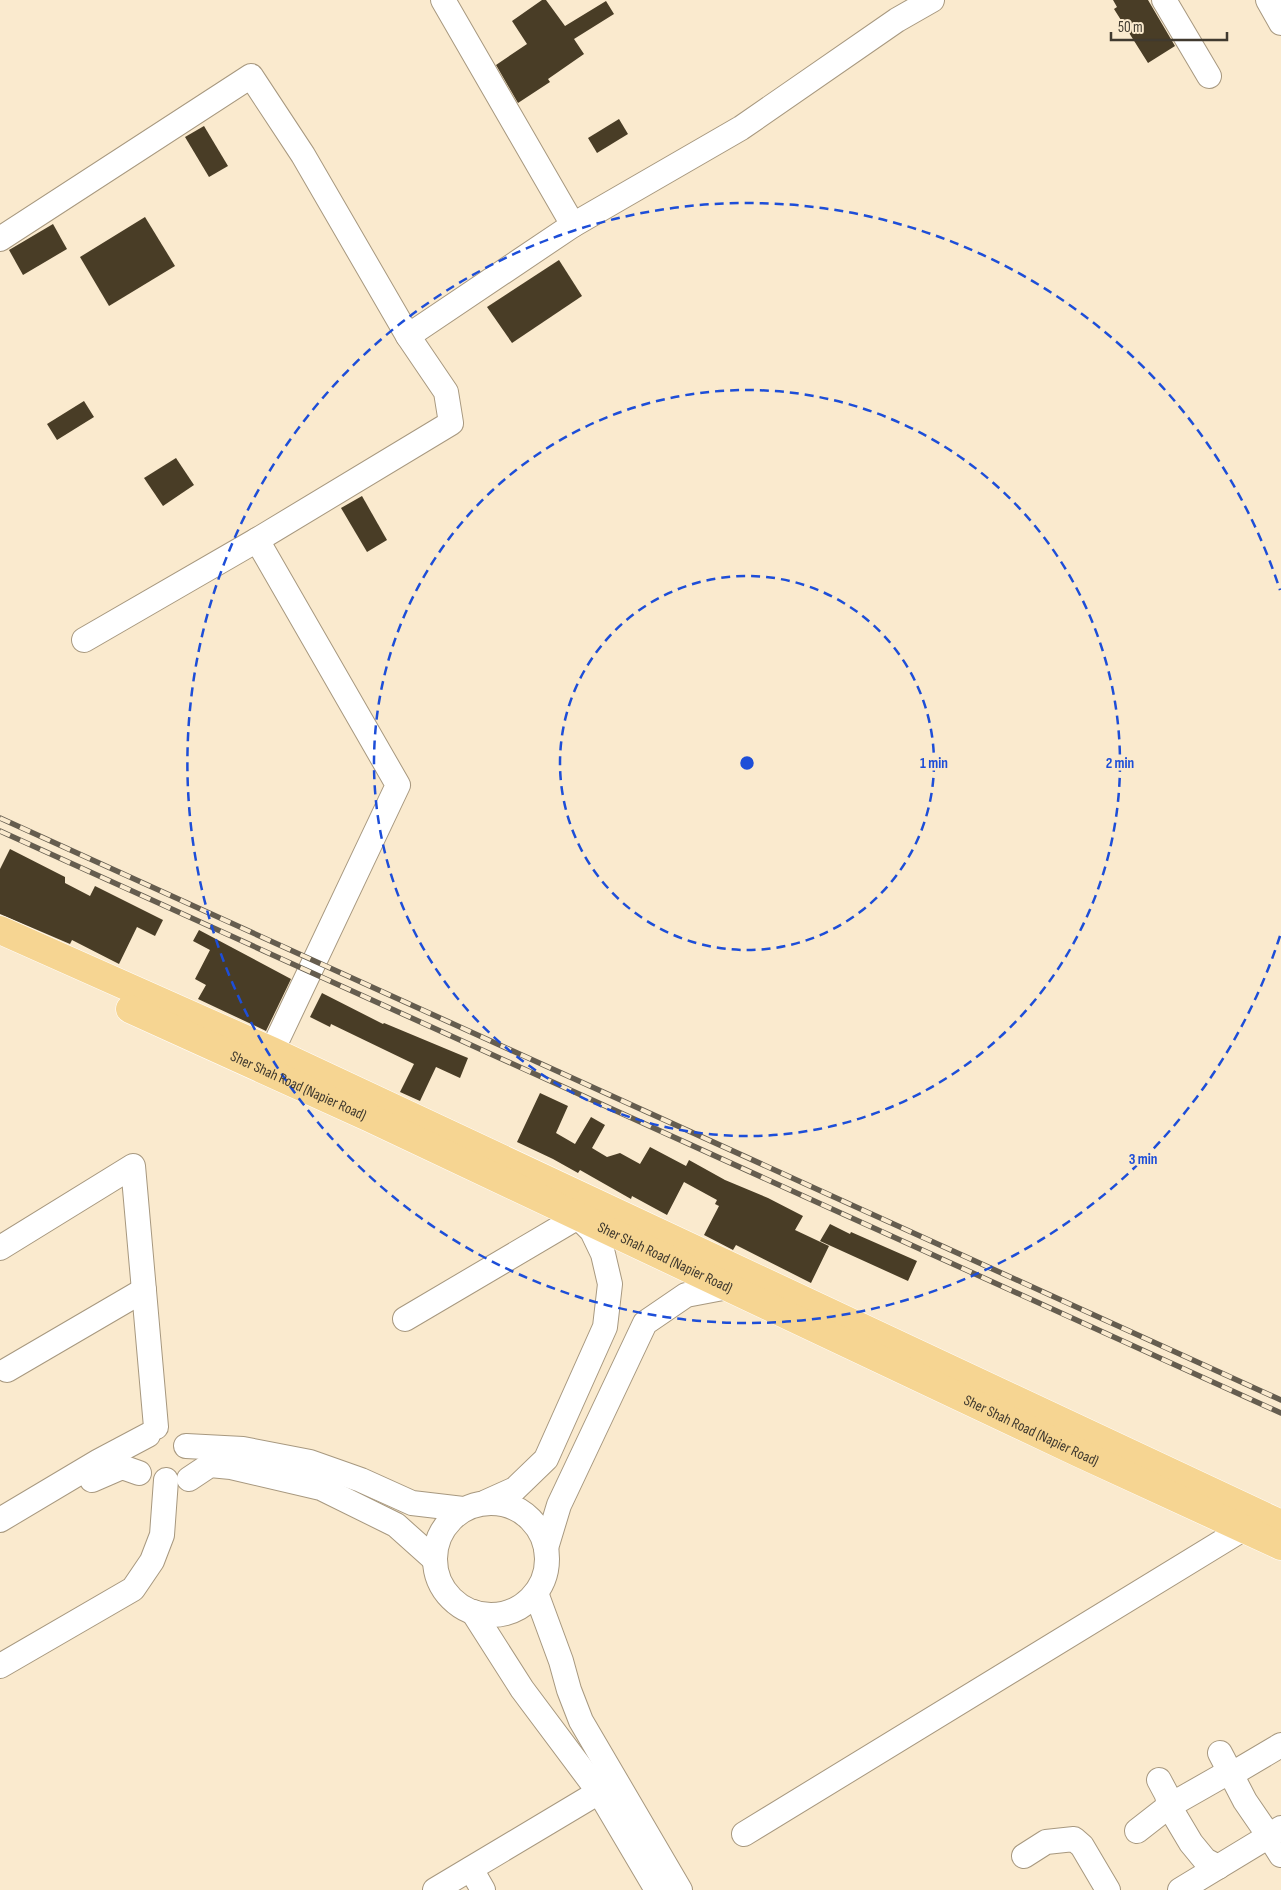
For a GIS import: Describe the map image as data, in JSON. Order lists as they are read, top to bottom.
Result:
{
  "streets": {
    "main road": ["Sher Shah Road (Napier Road)"]
  },
  "scale_bar": "50 m",
  "rings": ["1 min", "2 min", "3 min"]
}
